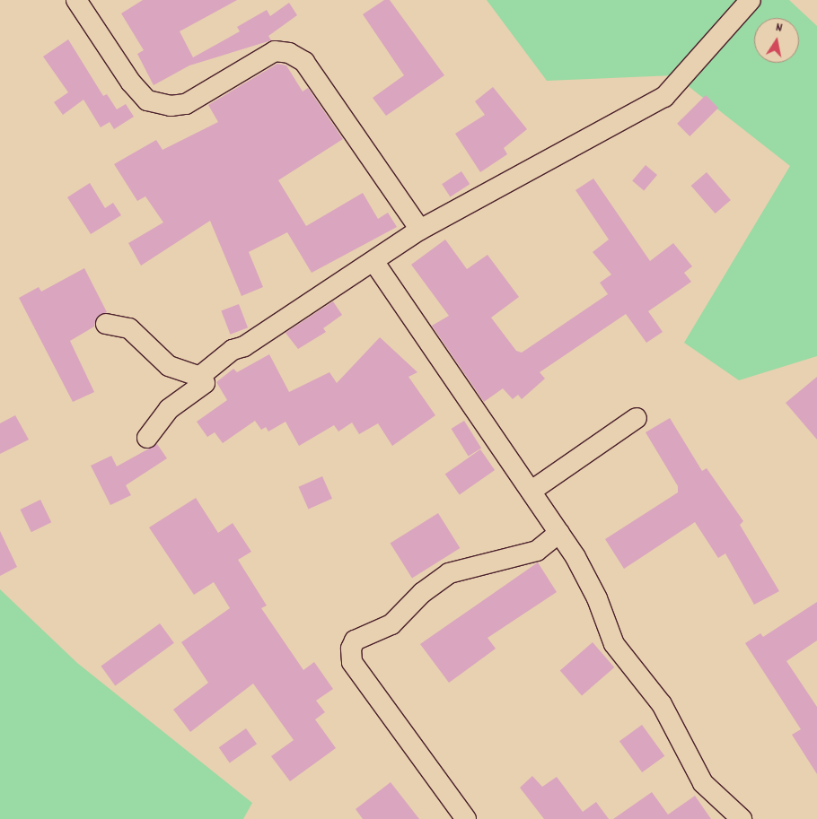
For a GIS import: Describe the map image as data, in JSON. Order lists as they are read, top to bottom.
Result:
{
  "north": "top"
}
